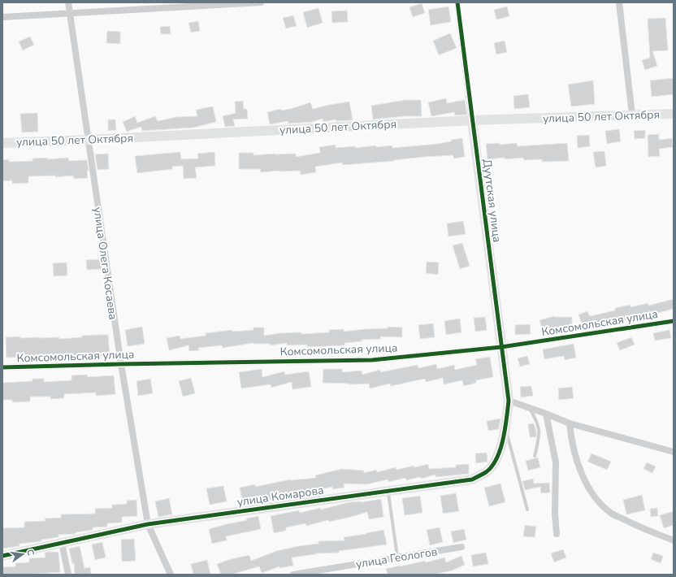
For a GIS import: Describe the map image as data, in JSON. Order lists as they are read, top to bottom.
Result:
{
  "streets": {
    "street": [
      "улица 50 лет Октября",
      "Дуутская улица",
      "улица Олега Косаева",
      "Комсомольская улица",
      "улица Комарова",
      "улица Геологов"
    ]
  },
  "crossings": [
    ["улица 50 лет Октября", "Дуутская улица"],
    ["улица 50 лет Октября", "улица Олега Косаева"],
    ["Дуутская улица", "Комсомольская улица"],
    ["Дуутская улица", "улица Комарова"],
    ["улица Олега Косаева", "Комсомольская улица"],
    ["улица Олега Косаева", "улица Комарова"]
  ],
  "north": "right"
}
